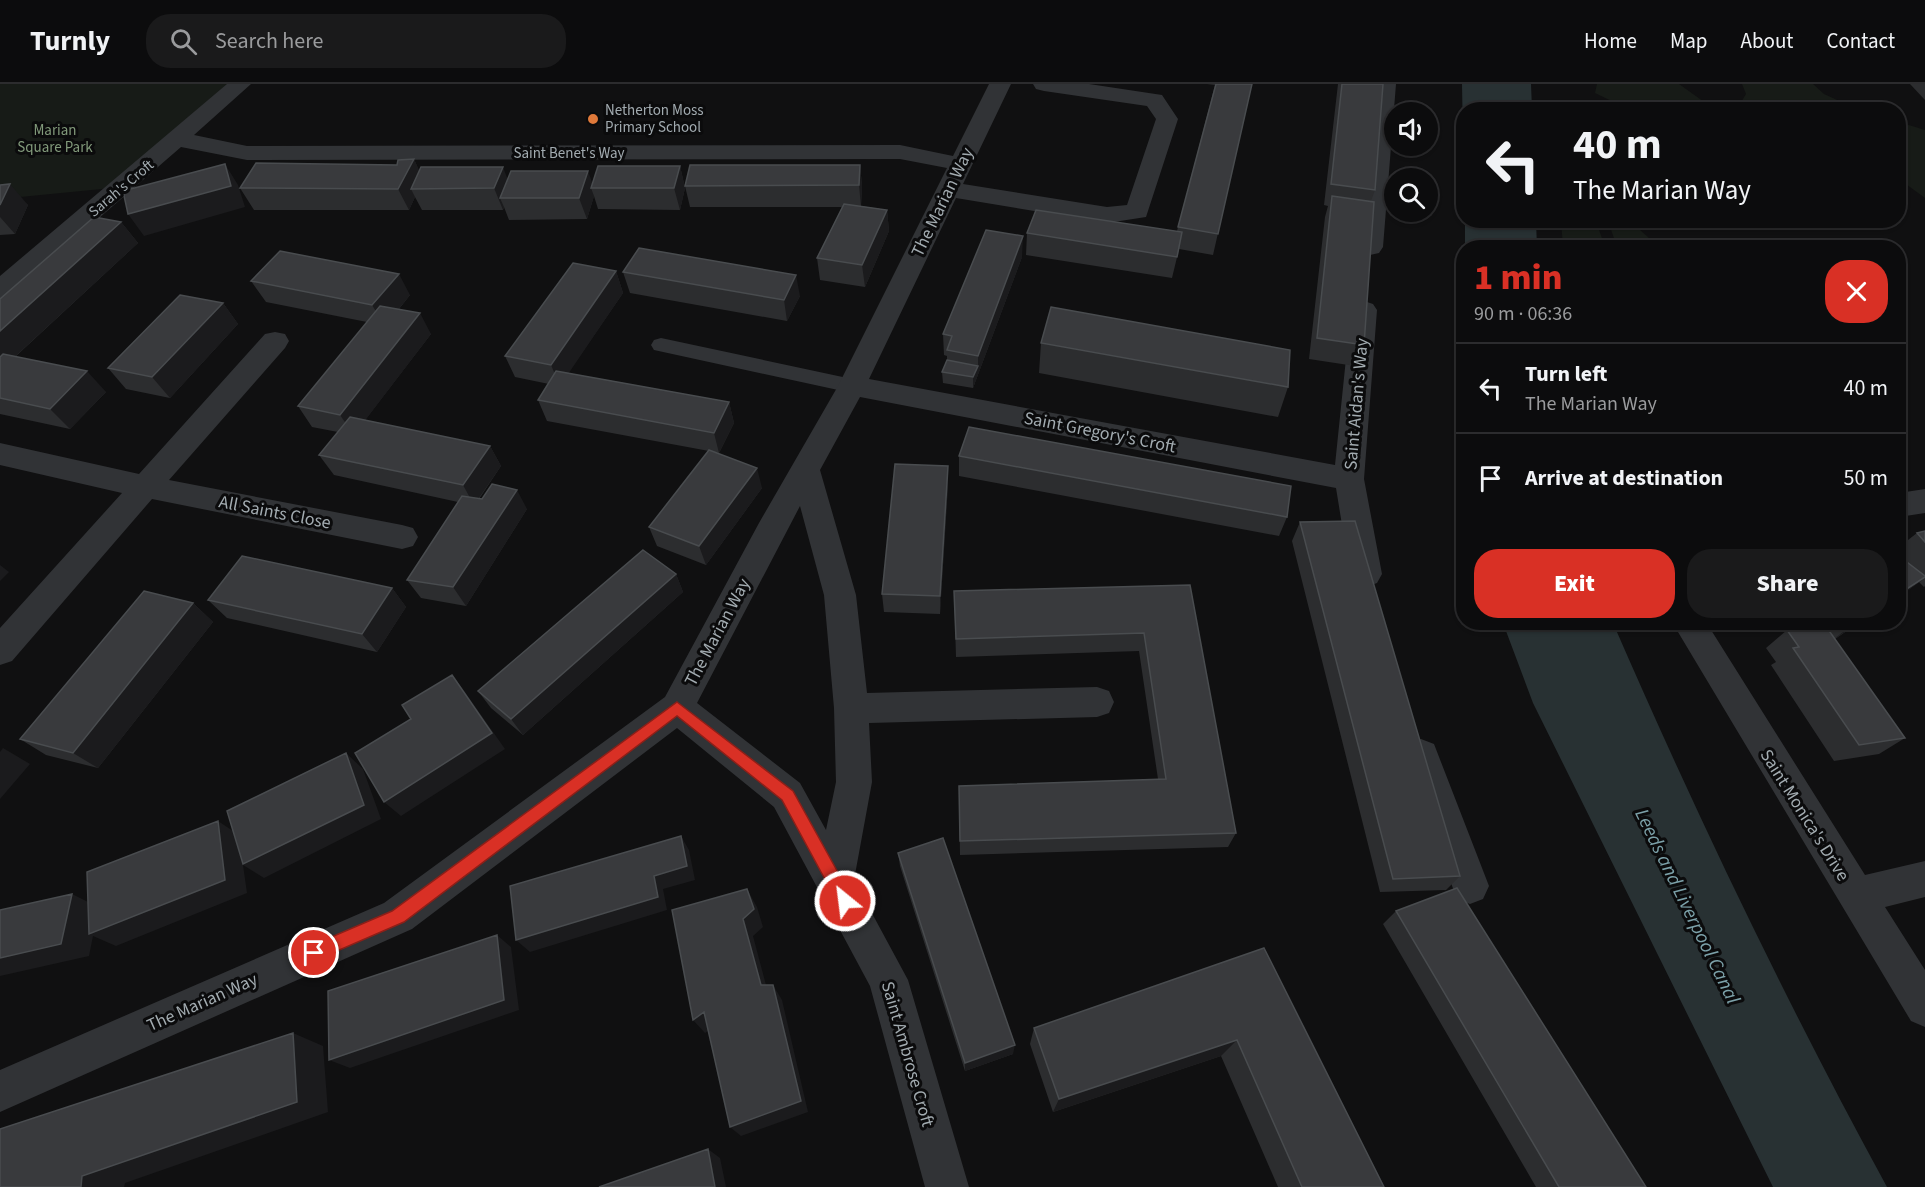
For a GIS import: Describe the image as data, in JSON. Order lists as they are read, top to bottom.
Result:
{
  "streets": {
    "street": [
      "Saint Benet's Way",
      "Sarah's Croft",
      "The Marian Way",
      "Saint Aidan's Way",
      "Saint Gregory's Croft",
      "All Saints Close",
      "Saint Monica's Drive",
      "Saint Ambrose Croft"
    ]
  },
  "crossings": [
    ["Saint Benet's Way", "Sarah's Croft"],
    ["Saint Benet's Way", "The Marian Way"],
    ["The Marian Way", "Saint Gregory's Croft"],
    ["The Marian Way", "Saint Ambrose Croft"],
    ["Saint Aidan's Way", "Saint Gregory's Croft"]
  ],
  "water": ["Leeds and Liverpool Canal"],
  "parks": ["Marian Square Park"],
  "places": ["Netherton Moss Primary School"],
  "page": {
    "header": "Turnly",
    "search": "Search here",
    "nav": [
      "Home",
      "Map",
      "About",
      "Contact"
    ],
    "turn": ["40 m", "The Marian Way"],
    "heading": ["1 min", "90 m · 06:36"],
    "list": [
      {
        "name": "Turn left",
        "note": "The Marian Way",
        "value": "40 m"
      },
      {
        "name": "Arrive at destination",
        "value": "50 m"
      }
    ],
    "buttons": ["Exit", "Share"]
  }
}
